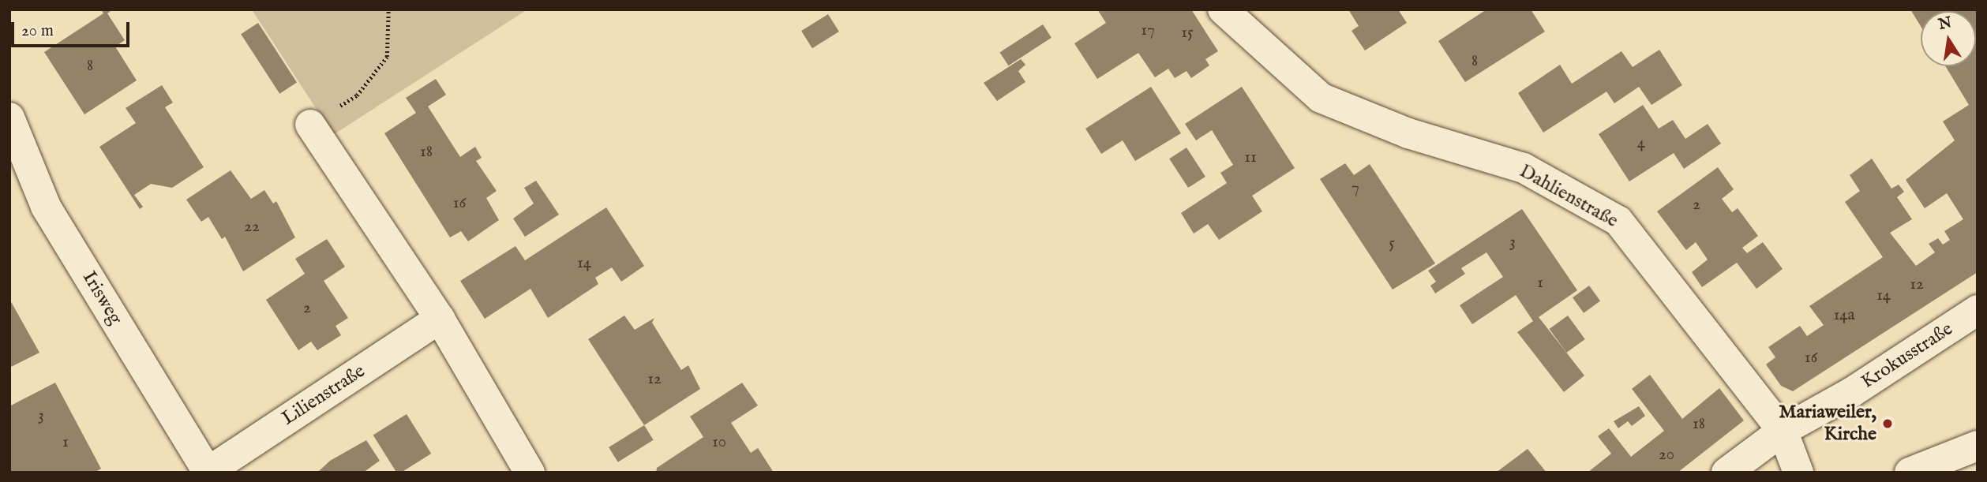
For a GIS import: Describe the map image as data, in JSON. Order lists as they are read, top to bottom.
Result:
{
  "streets": {
    "street": [
      "Dahlienstraße",
      "Irisweg",
      "Krokusstraße",
      "Lilienstraße"
    ]
  },
  "crossings": [
    ["Dahlienstraße", "Krokusstraße"],
    ["Irisweg", "Lilienstraße"]
  ],
  "places": ["Mariaweiler, Kirche"],
  "house_numbers": [
    "17",
    "15",
    "8",
    "8",
    "4",
    "18",
    "11",
    "7",
    "16",
    "2",
    "22",
    "3",
    "5",
    "14",
    "1",
    "12",
    "14",
    "2",
    "14a",
    "16",
    "12",
    "3",
    "18",
    "1",
    "10",
    "20"
  ],
  "scale_bar": "20 m",
  "north": "top"
}
